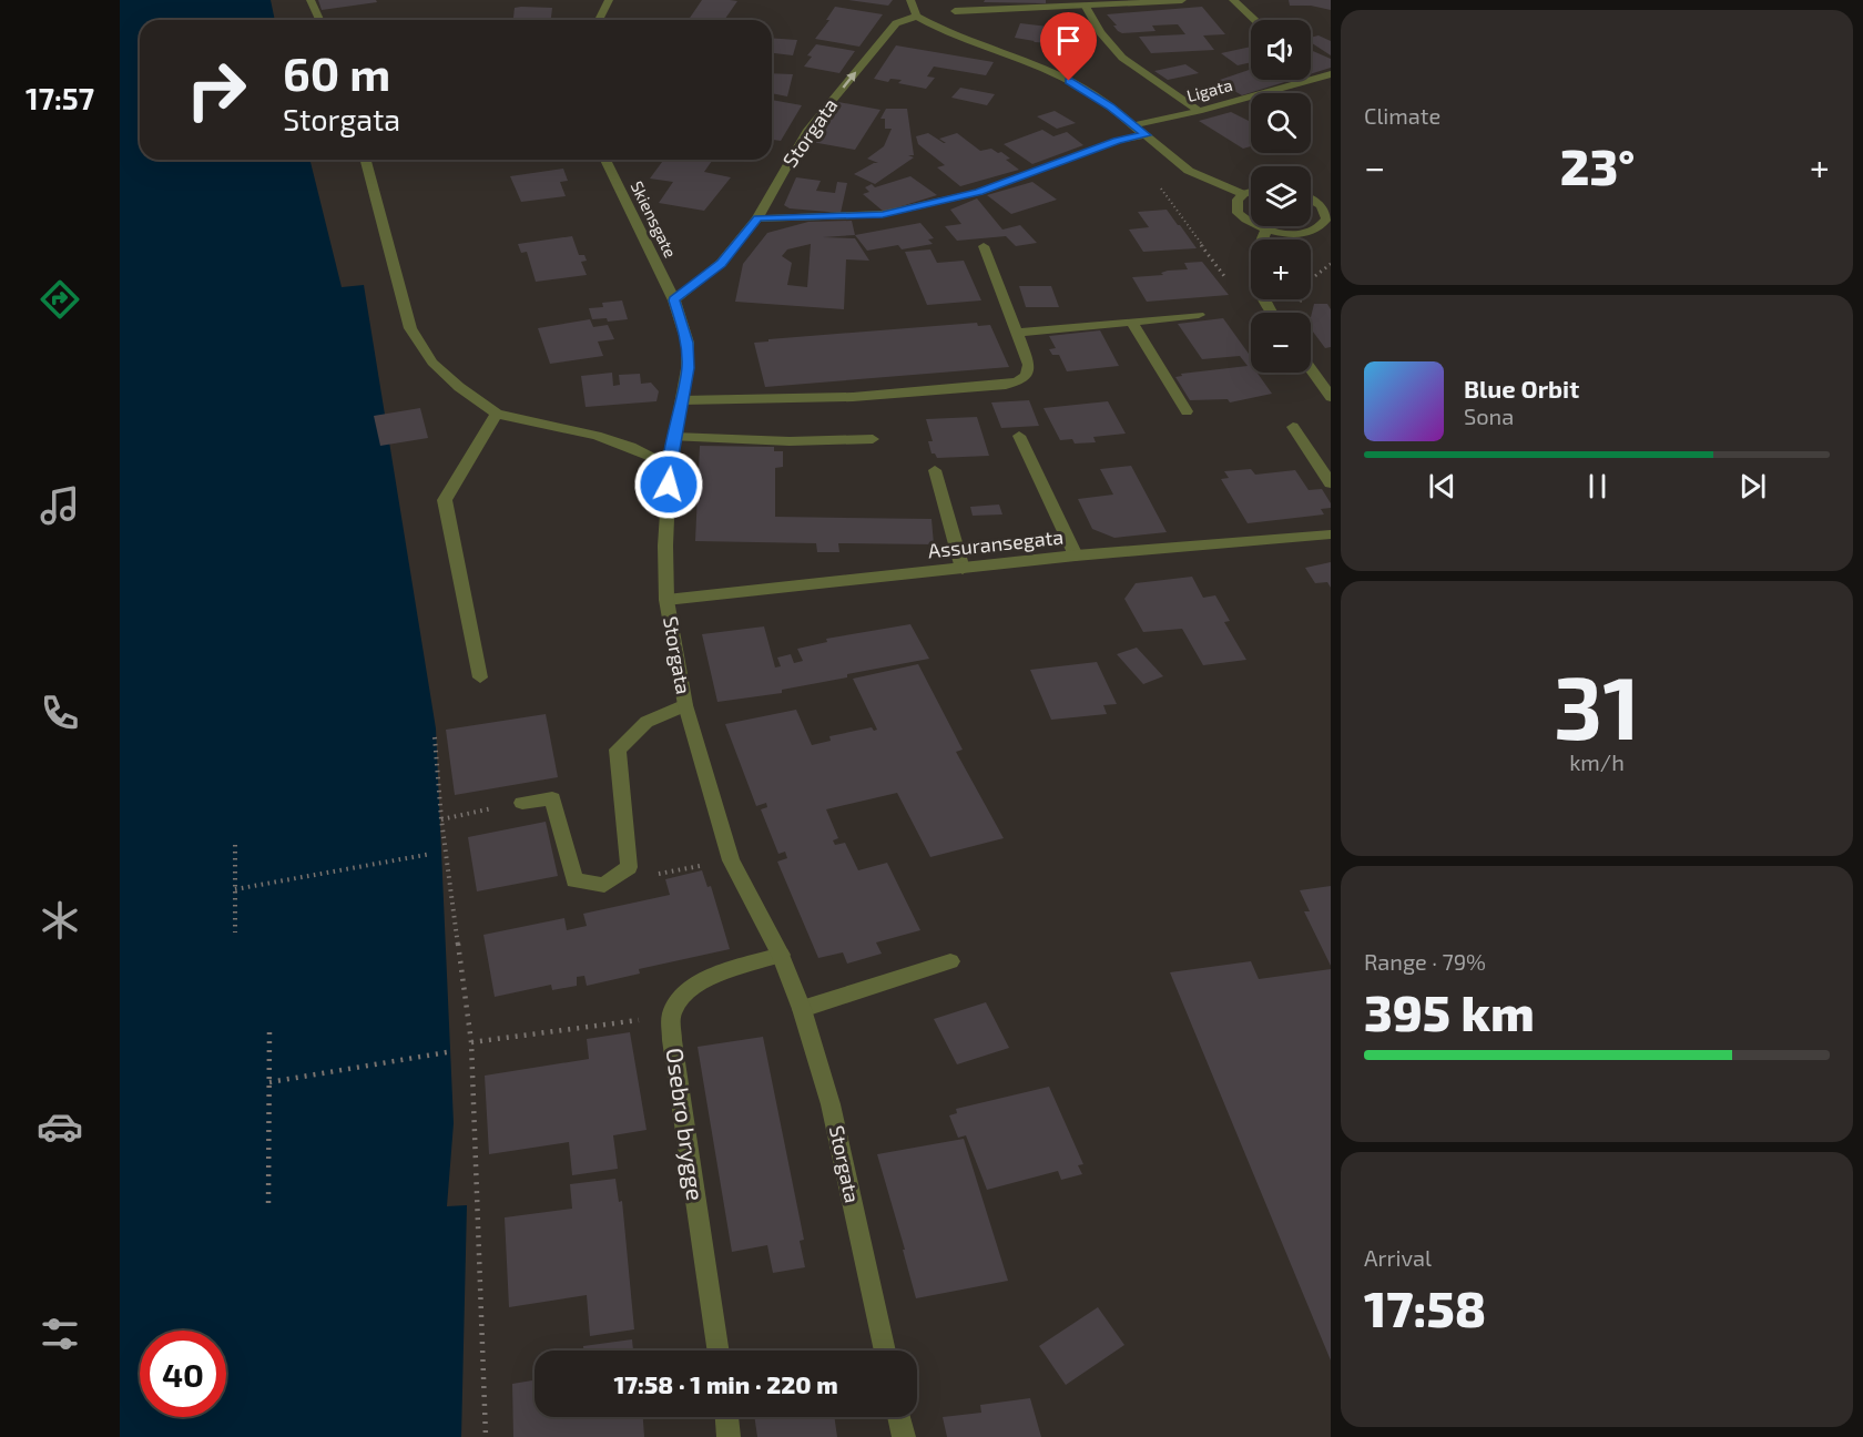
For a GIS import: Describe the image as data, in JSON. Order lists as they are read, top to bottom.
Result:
{
  "streets": {
    "street": [
      "Ligata",
      "Storgata",
      "Skiensgate",
      "Assuransegata",
      "Osebro brygge"
    ]
  },
  "crossings": [
    ["Storgata", "Skiensgate"],
    ["Storgata", "Assuransegata"],
    ["Storgata", "Osebro brygge"]
  ],
  "page": {
    "tabs": "17:57",
    "tile": [
      "Climate",
      ["31", "km/h"],
      ["Range · 79%", "395 km"],
      ["Arrival", "17:58"]
    ],
    "map_buttons": ["+", "−"],
    "turn": ["60 m", "Storgata"],
    "heat": ["−", "23°", "+"],
    "song": ["Blue Orbit", "Sona"],
    "limit": "40",
    "trip": "17:58 · 1 min · 220 m"
  }
}
